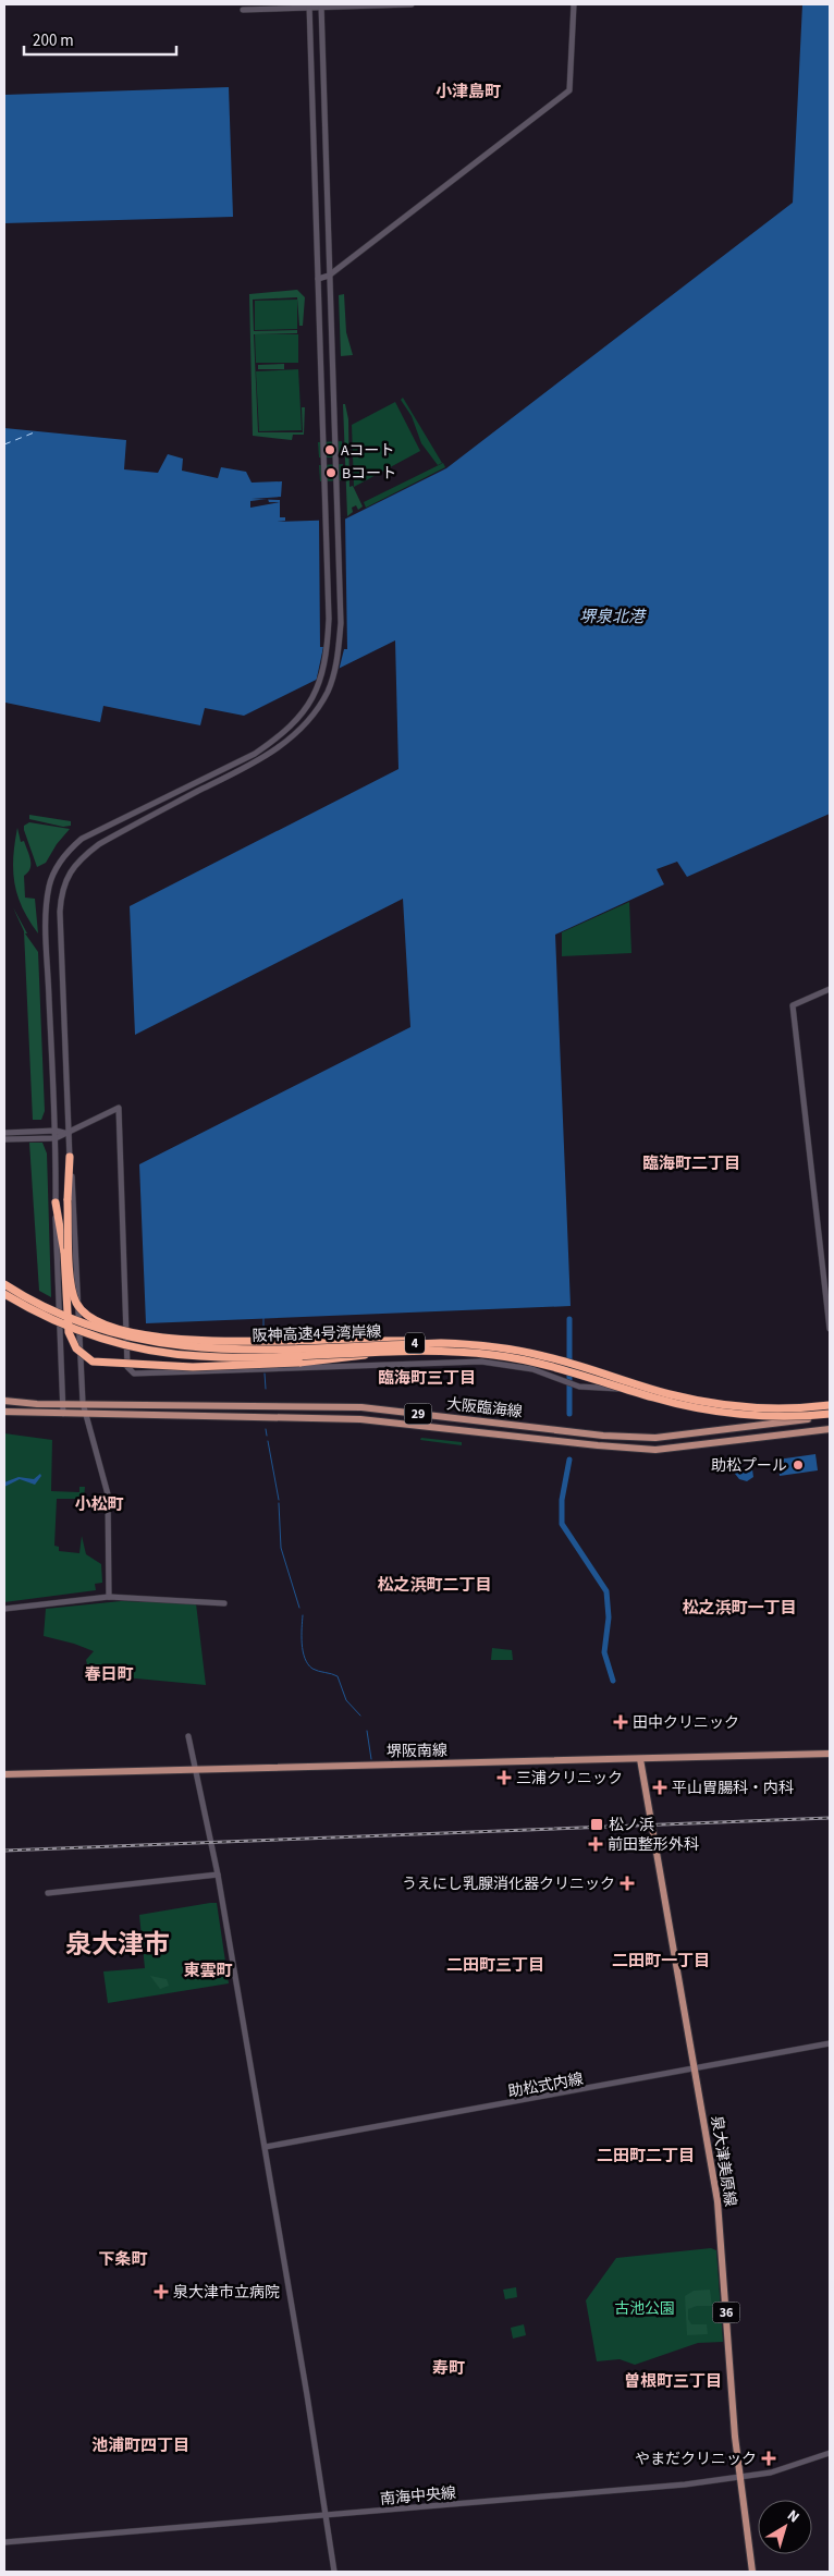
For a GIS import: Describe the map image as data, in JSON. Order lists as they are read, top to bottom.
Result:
{
  "streets": {
    "highway": ["阪神高速4号湾岸線", "4"],
    "main road": [
      "大阪臨海線",
      "29",
      "堺阪南線",
      "泉大津美原線",
      "36"
    ],
    "street": ["助松式内線", "南海中央線"]
  },
  "crossings": [
    ["阪神高速4号湾岸線", "大阪臨海線"],
    ["堺阪南線", "泉大津美原線"],
    ["助松式内線", "泉大津美原線"],
    ["泉大津美原線", "南海中央線"]
  ],
  "districts": [
    "小津島町",
    "臨海町二丁目",
    "臨海町三丁目",
    "小松町",
    "松之浜町二丁目",
    "松之浜町一丁目",
    "春日町",
    "泉大津市",
    "二田町一丁目",
    "二田町三丁目",
    "東雲町",
    "二田町二丁目",
    "下条町",
    "寿町",
    "曽根町三丁目",
    "池浦町四丁目"
  ],
  "water": ["堺泉北港"],
  "parks": ["古池公園"],
  "places": {
    "other": ["Aコート", "Bコート", "助松プール"],
    "health": [
      "田中クリニック",
      "三浦クリニック",
      "平山胃腸科・内科",
      "前田整形外科",
      "うえにし乳腺消化器クリニック",
      "泉大津市立病院",
      "やまだクリニック"
    ],
    "transit": ["松ノ浜"]
  },
  "scale_bar": "200 m",
  "north": "top right"
}
